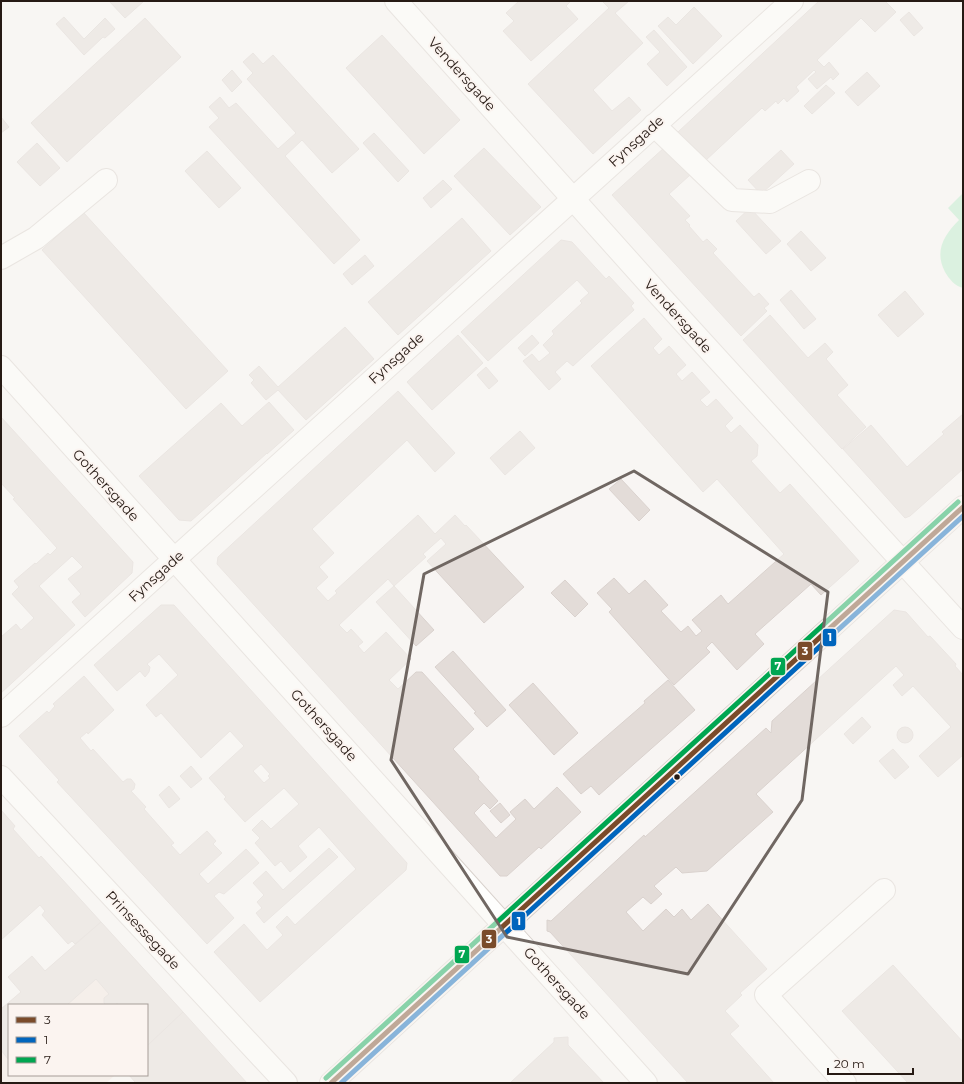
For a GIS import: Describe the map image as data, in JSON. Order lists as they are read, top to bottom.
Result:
{
  "streets": {
    "street": [
      "Vendersgade",
      "Fynsgade",
      "Gothersgade",
      "Prinsessegade"
    ]
  },
  "crossings": [
    ["Vendersgade", "Fynsgade"],
    ["Fynsgade", "Gothersgade"]
  ],
  "lines": ["transit line 7", "transit line 3", "transit line 1"],
  "legend": ["3", "1", "7"],
  "scale_bar": "20 m"
}
